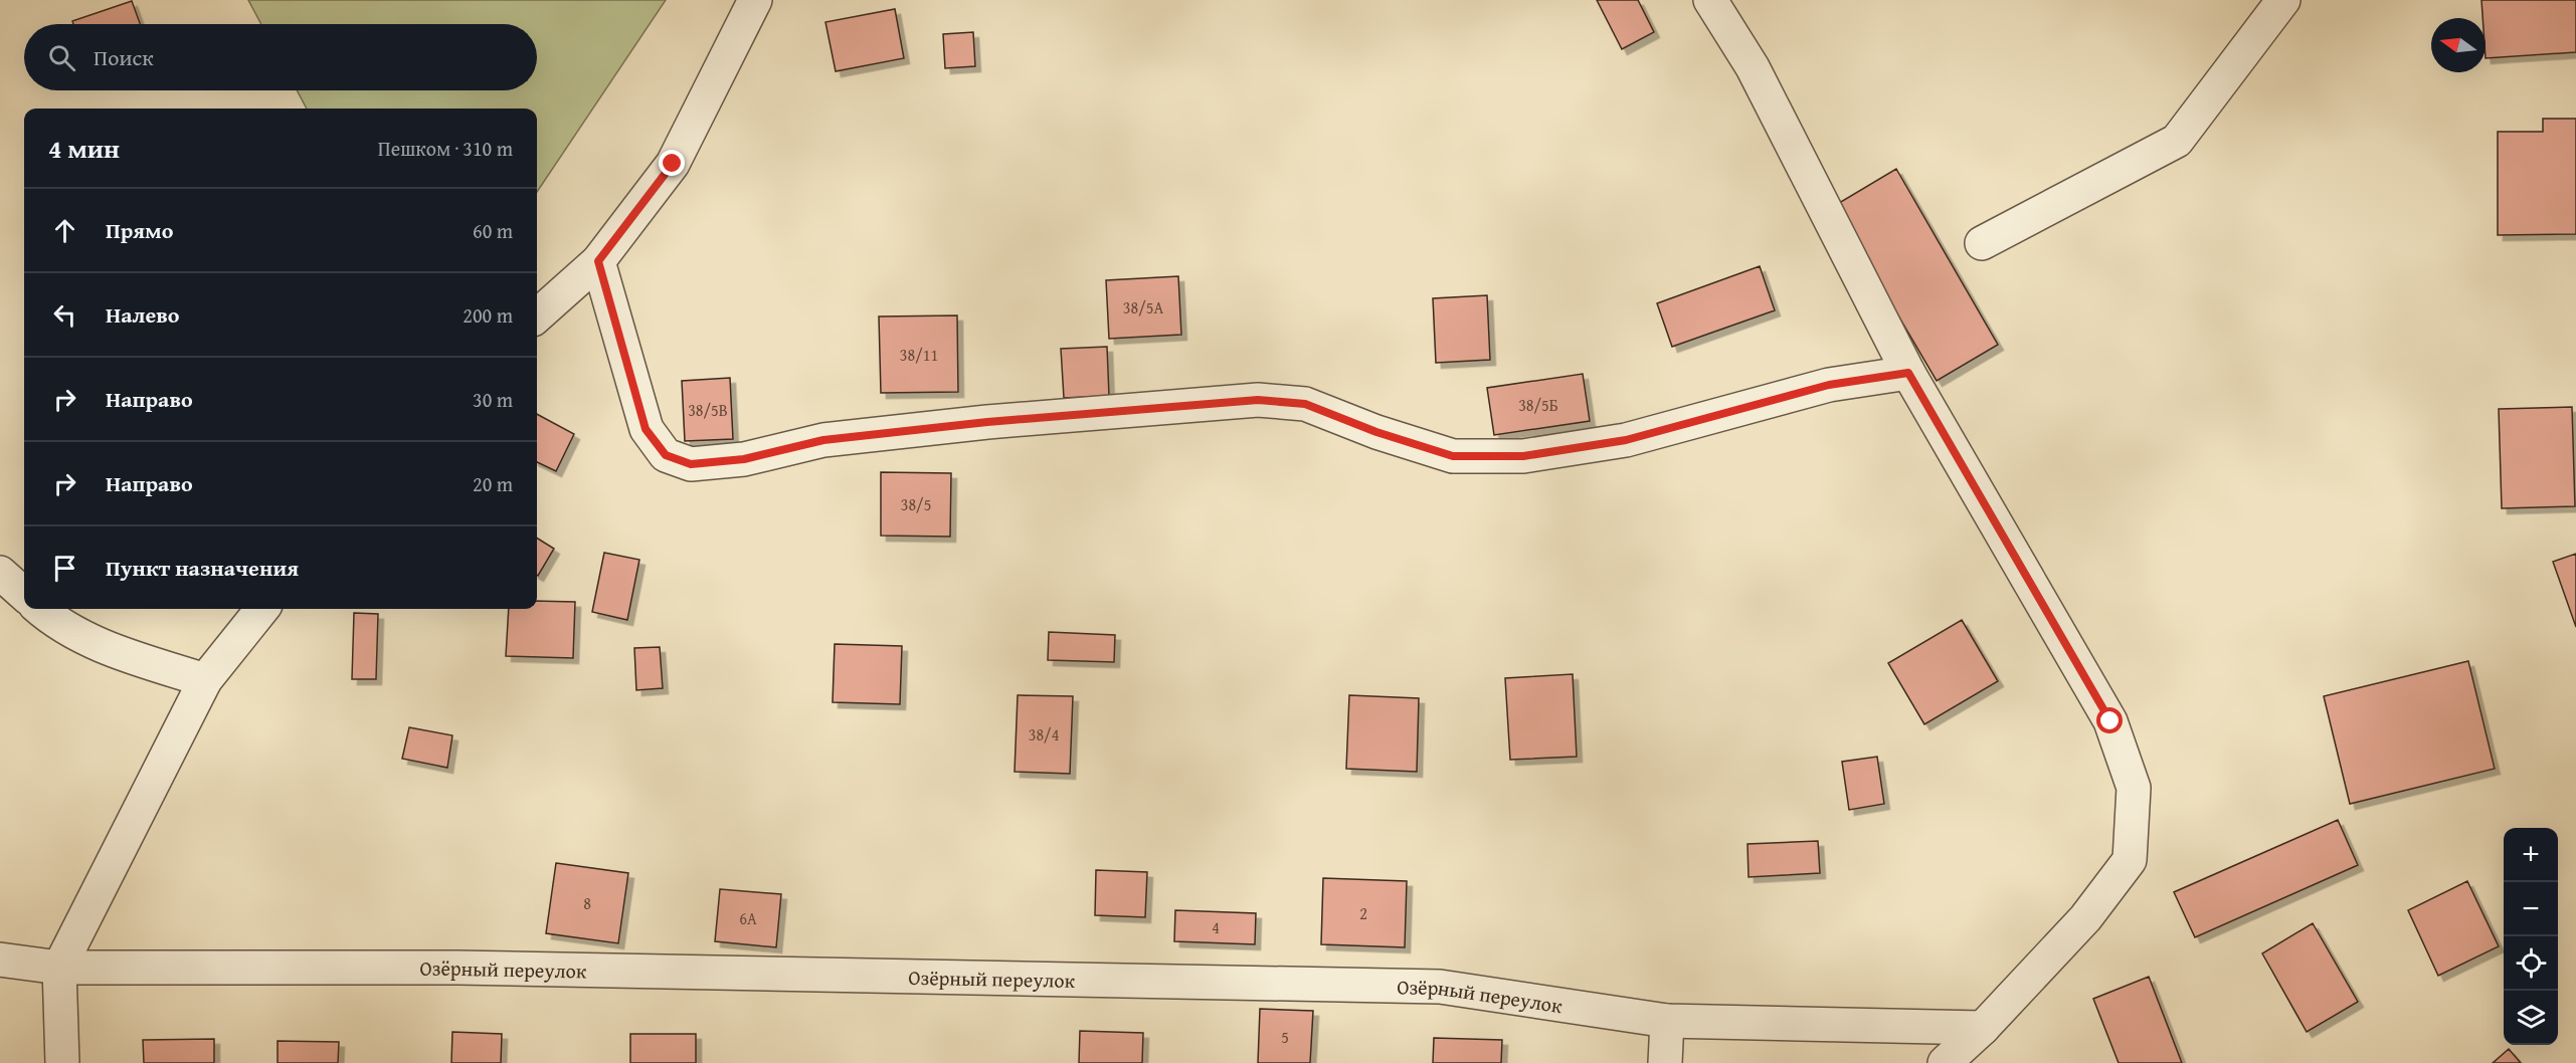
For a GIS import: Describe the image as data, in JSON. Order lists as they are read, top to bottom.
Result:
{
  "streets": {
    "street": ["Озёрный переулок"]
  },
  "house_numbers": [
    "38/5А",
    "38/11",
    "38/5Б",
    "38/5В",
    "38/5",
    "38/4",
    "8",
    "2",
    "6А",
    "4",
    "5"
  ],
  "north": "left",
  "page": {
    "search": "Поиск",
    "heading": ["4 мин", "Пешком · 310 m"],
    "list": [
      ["Прямо", "60 m"],
      ["Налево", "200 m"],
      ["Направо", "30 m"],
      ["Направо", "20 m"],
      "Пункт назначения"
    ],
    "map_buttons": ["+", "−"]
  }
}
